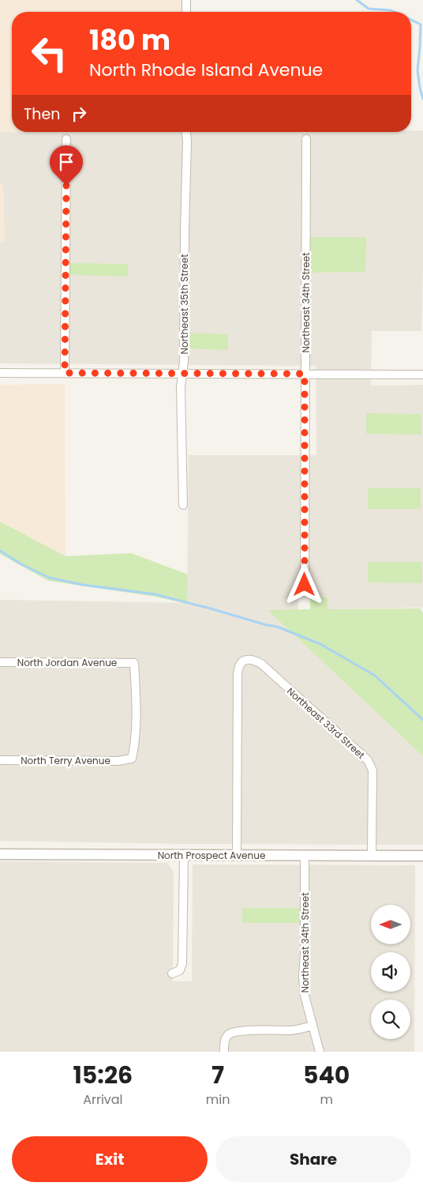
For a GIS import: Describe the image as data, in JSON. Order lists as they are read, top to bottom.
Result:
{
  "streets": {
    "street": [
      "Northeast 34th Street",
      "Northeast 35th Street",
      "North Jordan Avenue",
      "Northeast 33rd Street",
      "North Terry Avenue",
      "North Prospect Avenue"
    ]
  },
  "crossings": [
    ["Northeast 34th Street", "North Prospect Avenue"],
    ["North Jordan Avenue", "North Terry Avenue"],
    ["Northeast 33rd Street", "North Prospect Avenue"]
  ],
  "north": "left",
  "page": {
    "turn": ["180 m", "North Rhode Island Avenue"],
    "then": "Then",
    "eta": [
      "15:26",
      "Arrival",
      "7",
      "min",
      "540",
      "m"
    ],
    "buttons": ["Exit", "Share"]
  }
}
